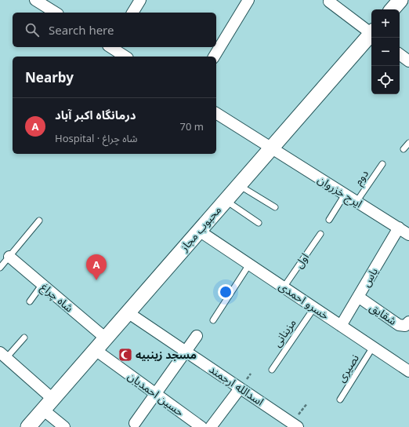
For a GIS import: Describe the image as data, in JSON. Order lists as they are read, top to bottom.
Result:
{
  "streets": {
    "main road": ["محبوب مجاز"],
    "street": [
      "ایرج خزروان",
      "یاس",
      "شاه چراغ",
      "خسرو احمدی",
      "شقایق",
      "اسدالله ارجمند",
      "حسین احمدیان"
    ],
    "lane": [
      "دوم",
      "اول",
      "مزینانی",
      "نصیری"
    ]
  },
  "crossings": [
    ["دوم", "ایرج خزروان"],
    ["ایرج خزروان", "محبوب مجاز"],
    ["ایرج خزروان", "یاس"],
    ["محبوب مجاز", "شاه چراغ"],
    ["محبوب مجاز", "خسرو احمدی"],
    ["محبوب مجاز", "اسدالله ارجمند"],
    ["محبوب مجاز", "حسین احمدیان"],
    ["اول", "خسرو احمدی"],
    ["یاس", "خسرو احمدی"],
    ["یاس", "شقایق"],
    ["خسرو احمدی", "مزینانی"],
    ["خسرو احمدی", "نصیری"]
  ],
  "places": {
    "mosque": ["مسجد زینبیه"]
  },
  "page": {
    "map_buttons": ["+", "−"],
    "search": "Search here",
    "heading": "Nearby",
    "list": [
      {
        "mark": "A",
        "name": "درمانگاه اکبر آباد",
        "note": "Hospital · شاه چراغ",
        "value": "70 m"
      }
    ],
    "pins": "A"
  }
}
